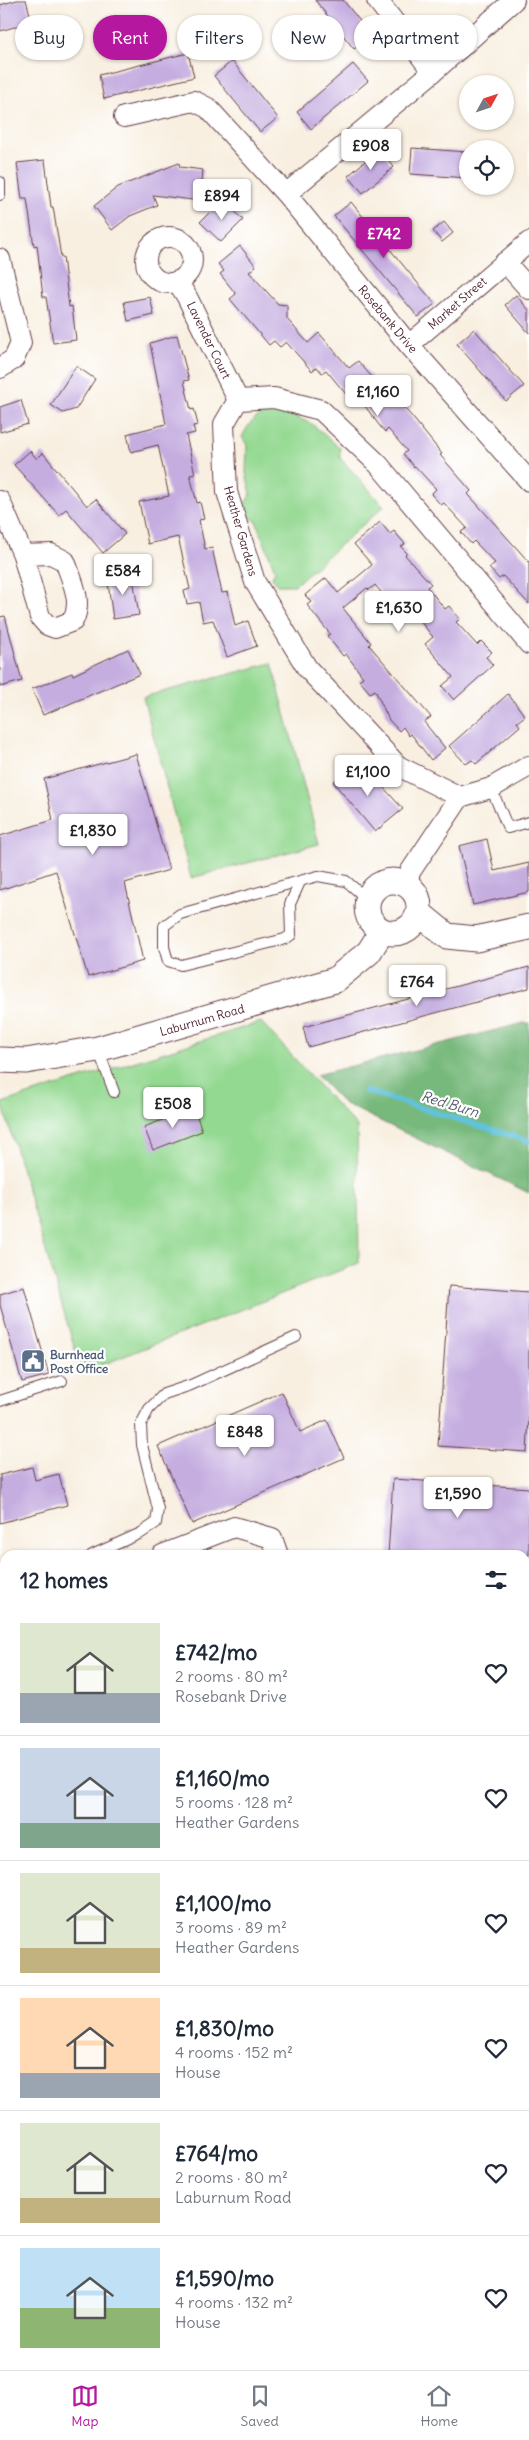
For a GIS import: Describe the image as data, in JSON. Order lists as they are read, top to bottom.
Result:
{
  "streets": {
    "street": [
      "Market Street",
      "Rosebank Drive",
      "Lavender Court",
      "Heather Gardens",
      "Laburnum Road"
    ]
  },
  "crossings": [
    ["Market Street", "Rosebank Drive"],
    ["Lavender Court", "Heather Gardens"]
  ],
  "water": ["Red Burn"],
  "places": {
    "public building": ["Burnhead Post Office"]
  },
  "north": "top right",
  "page": {
    "chip": [
      "Buy",
      "Rent",
      "Filters",
      "New",
      "Apartment"
    ],
    "price": [
      "£908",
      "£894",
      "£742",
      "£1,160",
      "£584",
      "£1,630",
      "£1,100",
      "£1,830",
      "£764",
      "£508",
      "£848",
      "£1,590"
    ],
    "heading": "12 homes",
    "list": [
      {
        "name": "£742/mo",
        "note": "2 rooms · 80 m² · Rosebank Drive"
      },
      {
        "name": "£1,160/mo",
        "note": "5 rooms · 128 m² · Heather Gardens"
      },
      {
        "name": "£1,100/mo",
        "note": "3 rooms · 89 m² · Heather Gardens"
      },
      {
        "name": "£1,830/mo",
        "note": "4 rooms · 152 m² · House"
      },
      {
        "name": "£764/mo",
        "note": "2 rooms · 80 m² · Laburnum Road"
      },
      {
        "name": "£1,590/mo",
        "note": "4 rooms · 132 m² · House"
      }
    ],
    "tabs": ["Map", "Saved", "Home"]
  }
}
